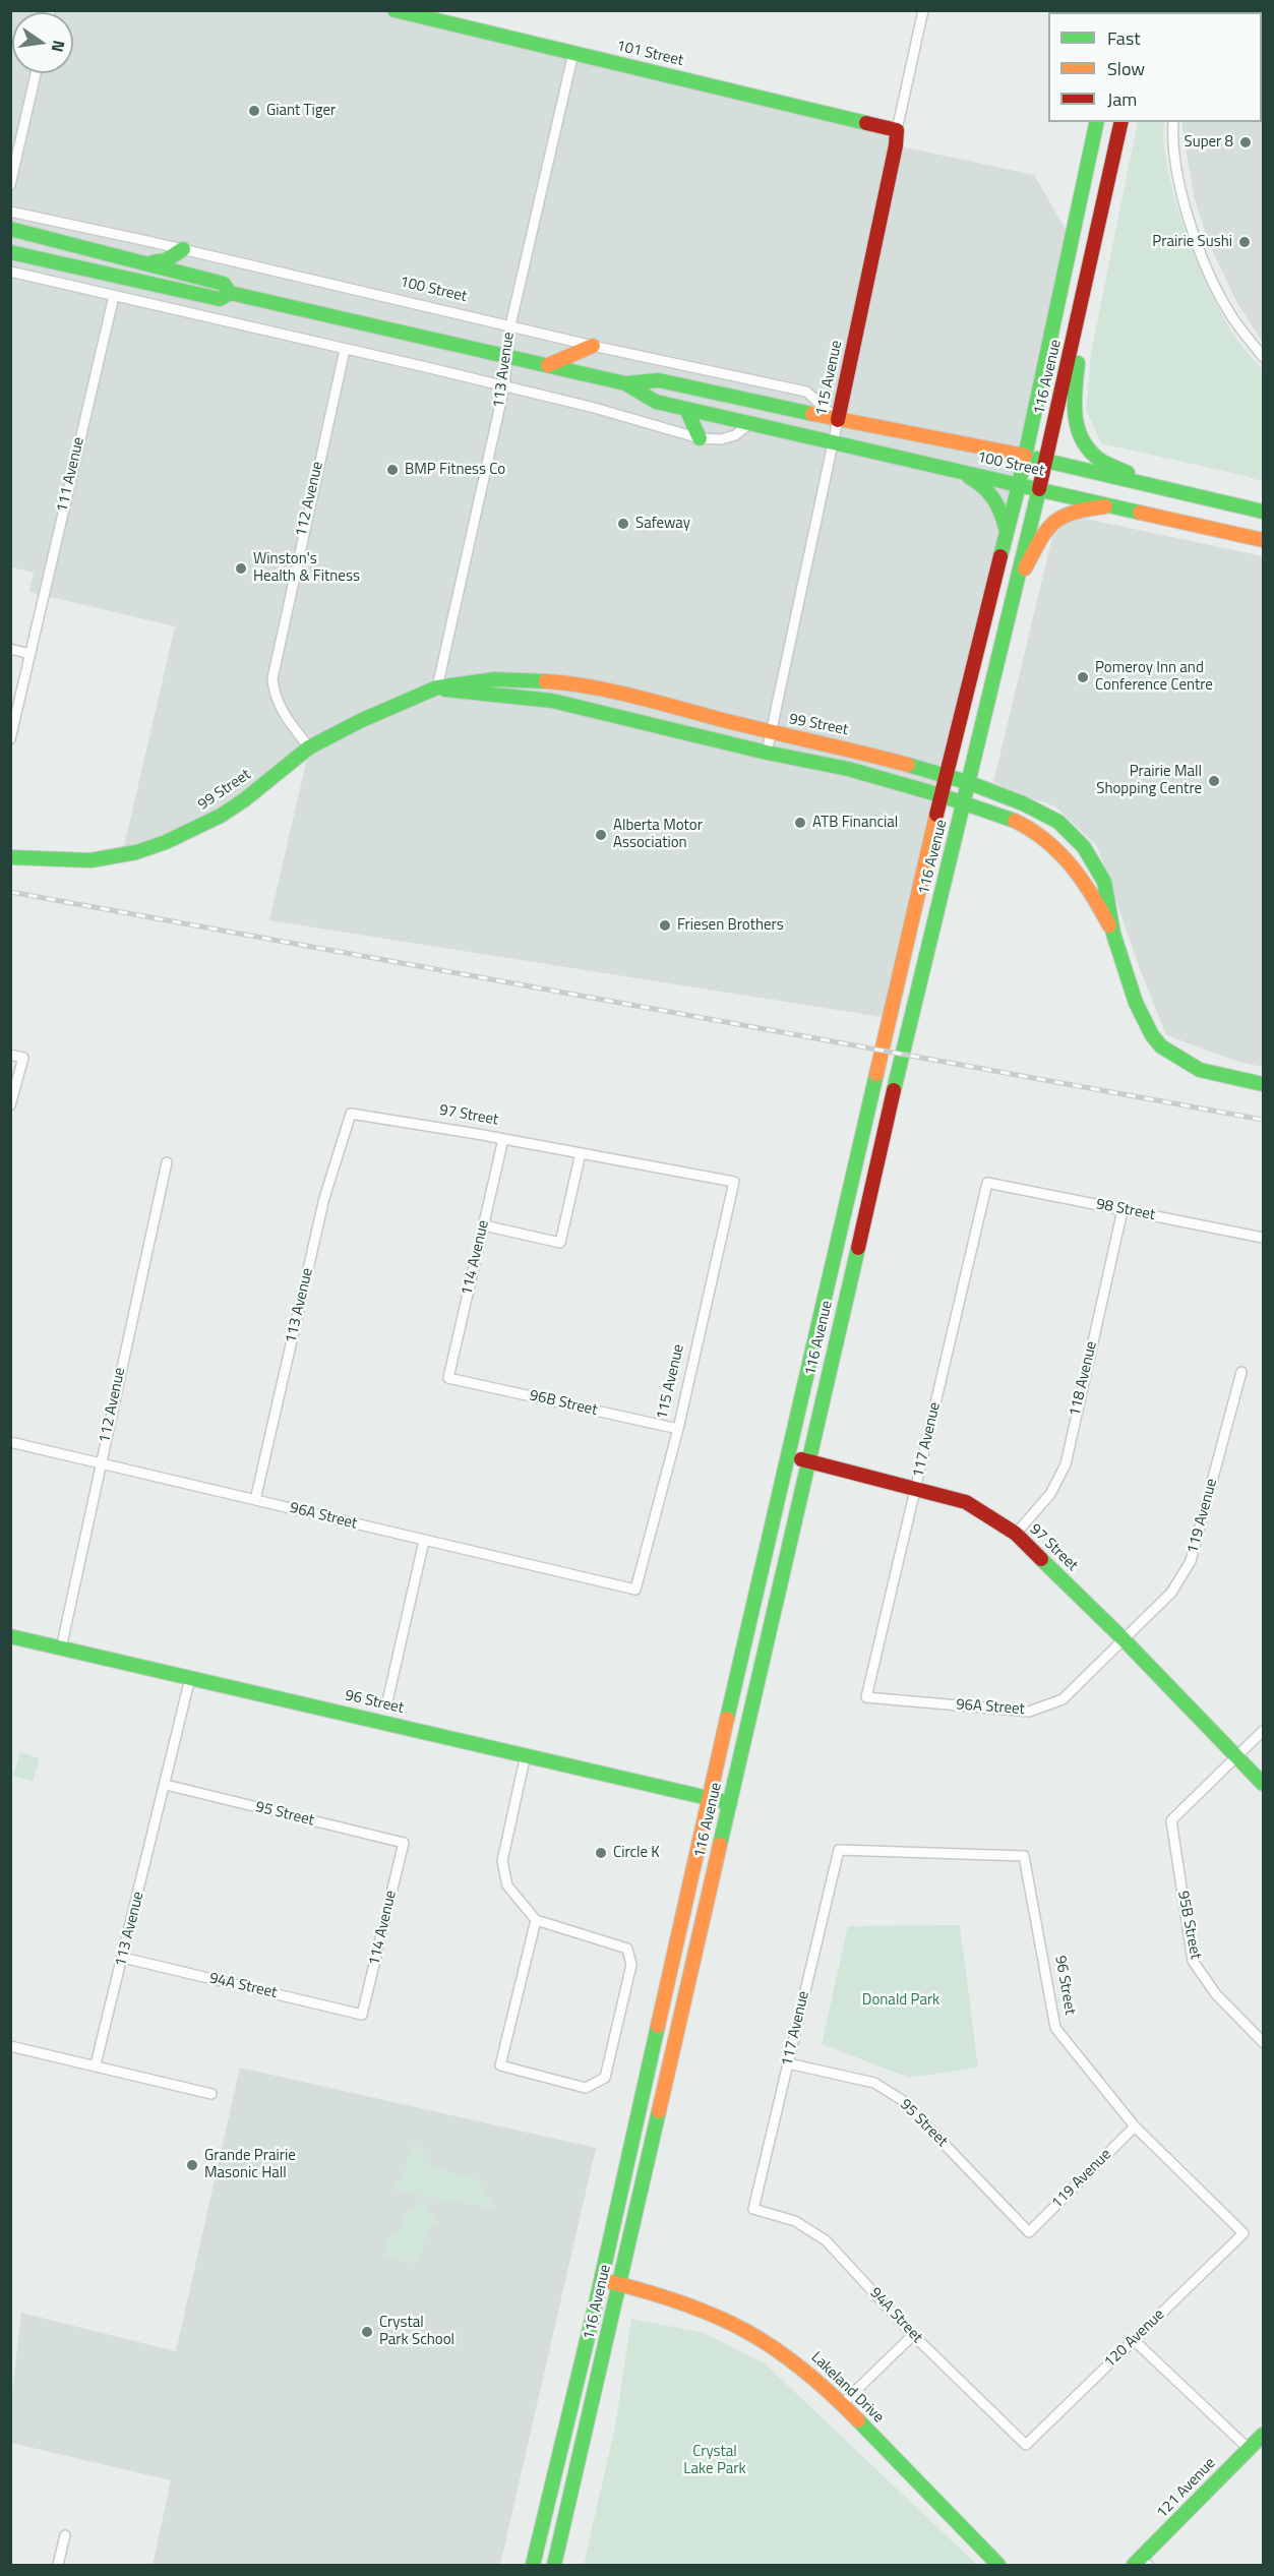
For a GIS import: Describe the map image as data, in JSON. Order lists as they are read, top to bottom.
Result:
{
  "streets": {
    "main road": [
      "101 Street",
      "100 Street",
      "116 Avenue",
      "115 Avenue",
      "99 Street",
      "97 Street",
      "96 Street",
      "Lakeland Drive",
      "121 Avenue"
    ],
    "street": [
      "113 Avenue",
      "111 Avenue",
      "112 Avenue",
      "98 Street",
      "114 Avenue",
      "118 Avenue",
      "96B Street",
      "117 Avenue",
      "96A Street",
      "119 Avenue",
      "95 Street",
      "95B Street",
      "94A Street",
      "120 Avenue"
    ]
  },
  "crossings": [
    ["101 Street", "113 Avenue"],
    ["101 Street", "115 Avenue"],
    ["100 Street", "113 Avenue"],
    ["100 Street", "116 Avenue"],
    ["100 Street", "115 Avenue"],
    ["113 Avenue", "99 Street"],
    ["113 Avenue", "97 Street"],
    ["113 Avenue", "96A Street"],
    ["113 Avenue", "96 Street"],
    ["113 Avenue", "95 Street"],
    ["113 Avenue", "94A Street"],
    ["116 Avenue", "99 Street"],
    ["116 Avenue", "97 Street"],
    ["116 Avenue", "96 Street"],
    ["116 Avenue", "Lakeland Drive"],
    ["115 Avenue", "99 Street"],
    ["115 Avenue", "97 Street"],
    ["115 Avenue", "96B Street"],
    ["115 Avenue", "96A Street"],
    ["112 Avenue", "99 Street"],
    ["112 Avenue", "96A Street"],
    ["112 Avenue", "96 Street"],
    ["97 Street", "114 Avenue"],
    ["97 Street", "118 Avenue"],
    ["97 Street", "117 Avenue"],
    ["97 Street", "96A Street"],
    ["97 Street", "119 Avenue"],
    ["97 Street", "95B Street"],
    ["98 Street", "118 Avenue"],
    ["98 Street", "117 Avenue"],
    ["114 Avenue", "96B Street"],
    ["114 Avenue", "95 Street"],
    ["114 Avenue", "94A Street"],
    ["117 Avenue", "96A Street"],
    ["117 Avenue", "96 Street"],
    ["117 Avenue", "95 Street"],
    ["117 Avenue", "94A Street"],
    ["96A Street", "119 Avenue"],
    ["119 Avenue", "96 Street"],
    ["119 Avenue", "95 Street"],
    ["96 Street", "120 Avenue"],
    ["94A Street", "120 Avenue"]
  ],
  "parks": ["Donald Park", "Crystal Lake Park"],
  "places": [
    "Giant Tiger",
    "Super 8",
    "Prairie Sushi",
    "BMP Fitness Co",
    "Safeway",
    "Winston's Health & Fitness",
    "Pomeroy Inn and Conference Centre",
    "Prairie Mall Shopping Centre",
    "ATB Financial",
    "Alberta Motor Association",
    "Friesen Brothers",
    "Circle K",
    "Grande Prairie Masonic Hall",
    "Crystal Park School"
  ],
  "legend": ["Fast", "Slow", "Jam"],
  "north": "right"
}
